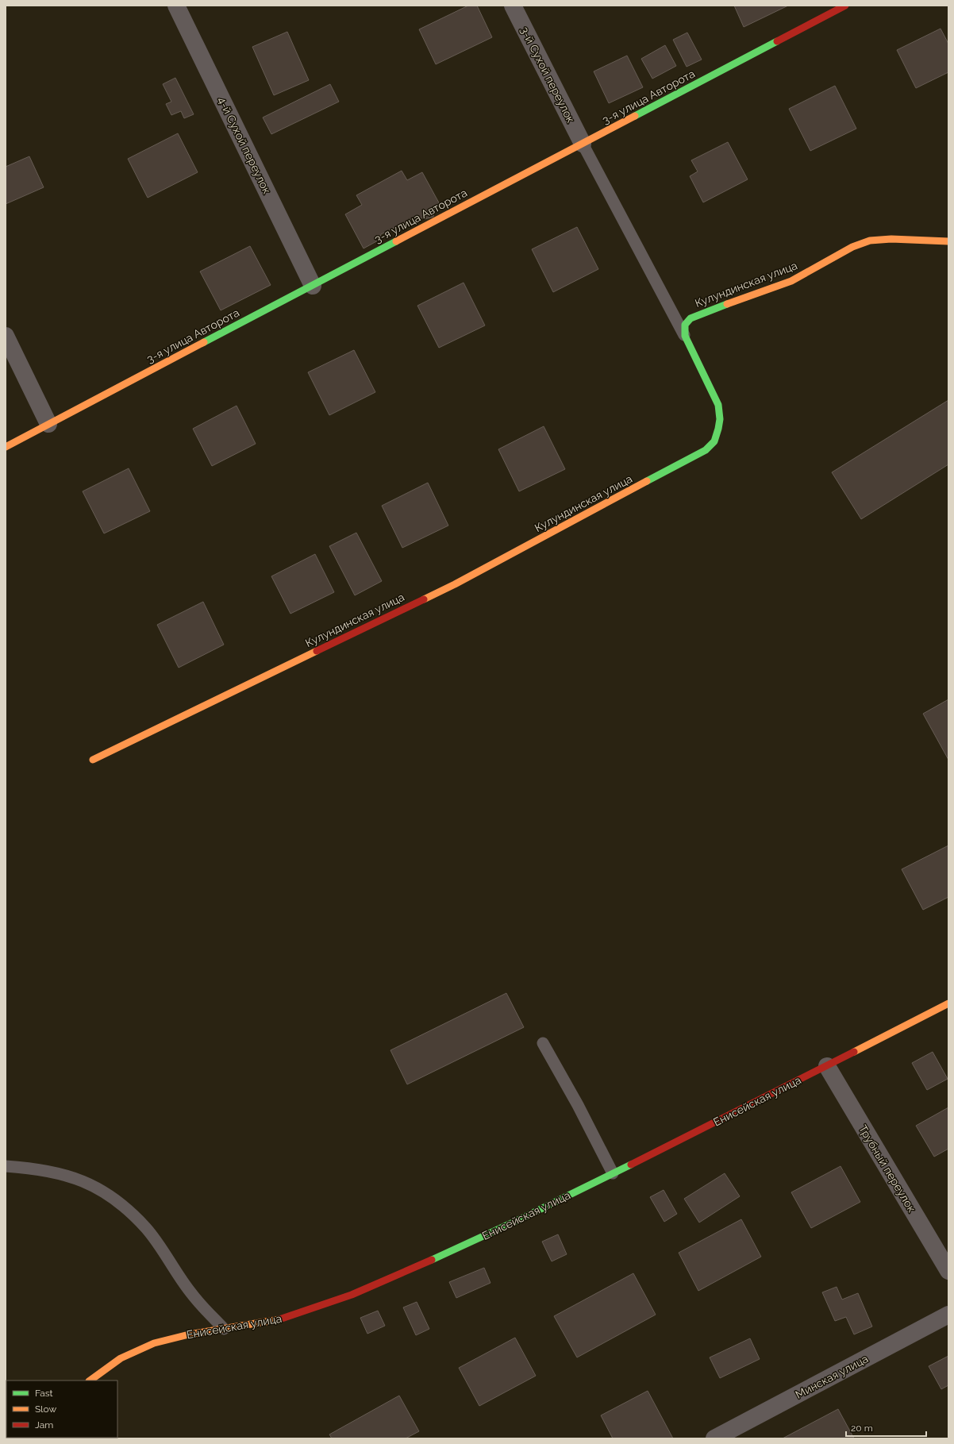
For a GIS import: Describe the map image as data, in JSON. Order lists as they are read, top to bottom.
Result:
{
  "streets": {
    "street": [
      "3-й Сухой переулок",
      "3-я улица Авторота",
      "4-й Сухой переулок",
      "Кулундинская улица",
      "Енисейская улица",
      "Трубный переулок",
      "Минская улица"
    ]
  },
  "crossings": [
    ["3-й Сухой переулок", "3-я улица Авторота"],
    ["3-я улица Авторота", "4-й Сухой переулок"],
    ["Енисейская улица", "Трубный переулок"]
  ],
  "legend": ["Fast", "Slow", "Jam"],
  "scale_bar": "20 m"
}
